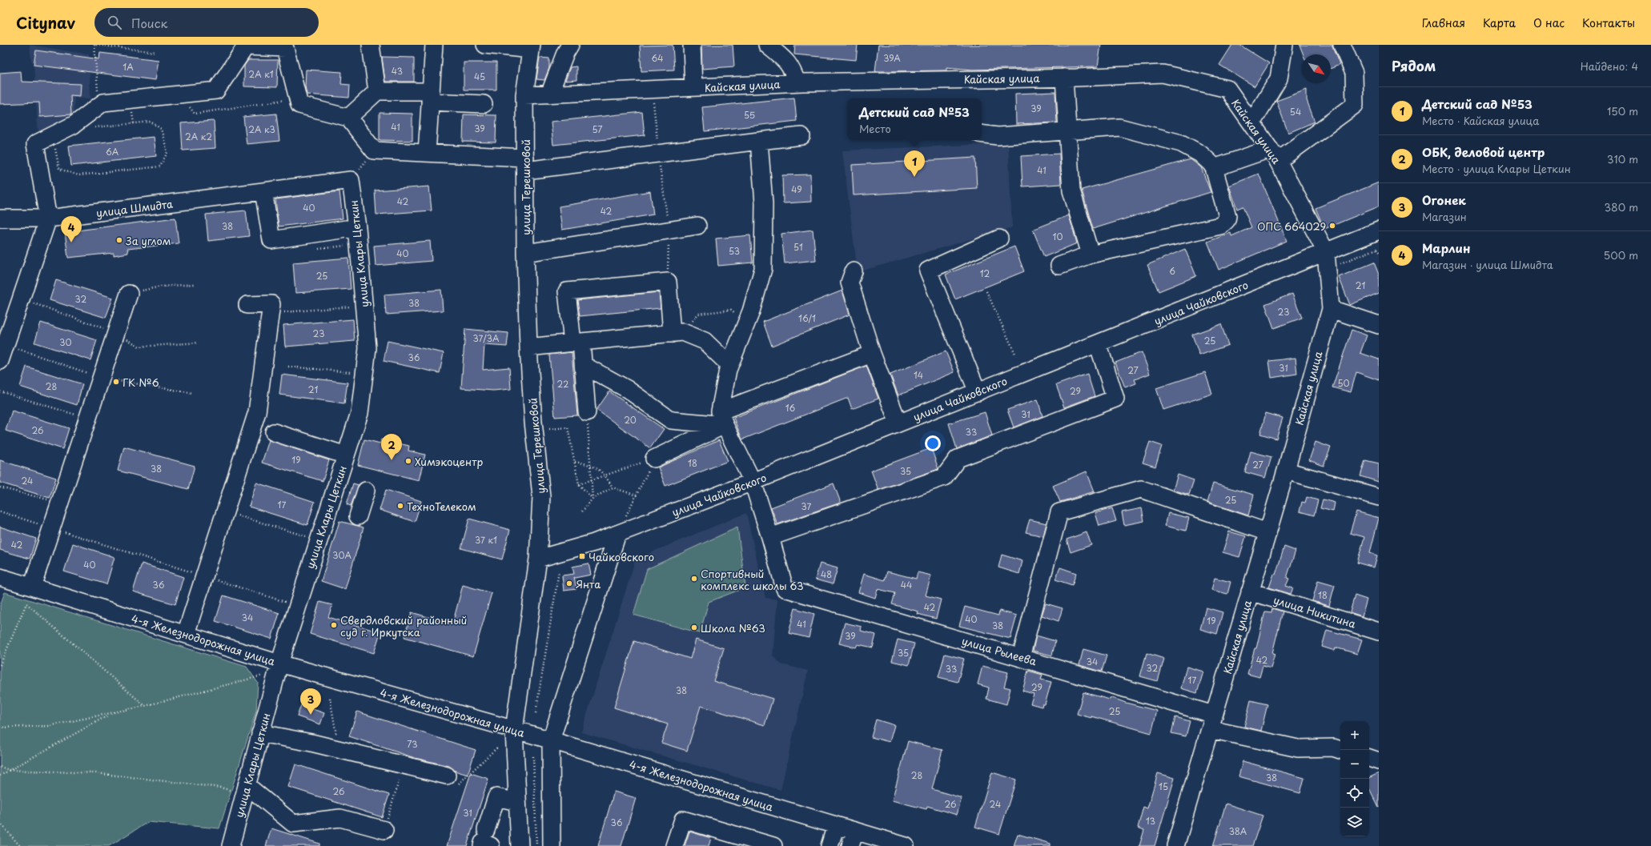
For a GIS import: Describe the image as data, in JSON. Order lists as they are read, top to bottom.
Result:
{
  "streets": {
    "street": [
      "Кайская улица",
      "улица Терешковой",
      "улица Шмидта",
      "улица Клары Цеткин",
      "улица Чайковского",
      "улица Никитина",
      "4-я Железнодорожная улица",
      "улица Рылеева"
    ]
  },
  "crossings": [
    ["Кайская улица", "улица Терешковой"],
    ["Кайская улица", "улица Чайковского"],
    ["Кайская улица", "улица Никитина"],
    ["Кайская улица", "улица Рылеева"],
    ["улица Терешковой", "улица Чайковского"],
    ["улица Терешковой", "4-я Железнодорожная улица"],
    ["улица Шмидта", "улица Клары Цеткин"],
    ["улица Клары Цеткин", "4-я Железнодорожная улица"]
  ],
  "places": {
    "other": [
      "ОПС 664029",
      "За углом",
      "ГК №6",
      "Химэкоцентр",
      "ТехноТелеком",
      "Спортивный комплекс школы 63",
      "Янта",
      "Свердловский районный суд г. Иркутска",
      "Школа №63"
    ],
    "transit": ["Чайковского"]
  },
  "house_numbers": [
    "64",
    "39А",
    "1А",
    "43",
    "2А к1",
    "45",
    "39",
    "54",
    "55",
    "41",
    "39",
    "2А к3",
    "57",
    "2А к2",
    "6А",
    "41",
    "49",
    "42",
    "40",
    "42",
    "38",
    "10",
    "51",
    "53",
    "40",
    "6",
    "12",
    "25",
    "21",
    "32",
    "38",
    "23",
    "16/1",
    "23",
    "37/3А",
    "25",
    "30",
    "36",
    "31",
    "27",
    "14",
    "50",
    "22",
    "28",
    "21",
    "29",
    "16",
    "31",
    "20",
    "26",
    "33",
    "19",
    "18",
    "27",
    "38",
    "35",
    "24",
    "25",
    "17",
    "37",
    "37 к1",
    "42",
    "30А",
    "40",
    "48",
    "36",
    "44",
    "18",
    "42",
    "34",
    "40",
    "19",
    "41",
    "38",
    "39",
    "35",
    "42",
    "34",
    "32",
    "33",
    "17",
    "29",
    "38",
    "25",
    "73",
    "28",
    "38",
    "15",
    "26",
    "26",
    "24",
    "31",
    "13",
    "36",
    "38А"
  ],
  "north": "bottom right",
  "page": {
    "header": "Citynav",
    "search": "Поиск",
    "nav": [
      "Главная",
      "Карта",
      "О нас",
      "Контакты"
    ],
    "heading": ["Рядом", "Найдено: 4"],
    "list": [
      {
        "mark": "1",
        "name": "Детский сад №53",
        "note": "Место · Кайская улица",
        "value": "150 m"
      },
      {
        "mark": "2",
        "name": "ОБК, деловой центр",
        "note": "Место · улица Клары Цеткин",
        "value": "310 m"
      },
      {
        "mark": "3",
        "name": "Огонек",
        "note": "Магазин",
        "value": "380 m"
      },
      {
        "mark": "4",
        "name": "Марлин",
        "note": "Магазин · улица Шмидта",
        "value": "500 m"
      }
    ],
    "popup": ["Детский сад №53", "Место"],
    "pins": [
      "1",
      "4",
      "2",
      "3"
    ],
    "map_buttons": ["+", "−"]
  }
}
